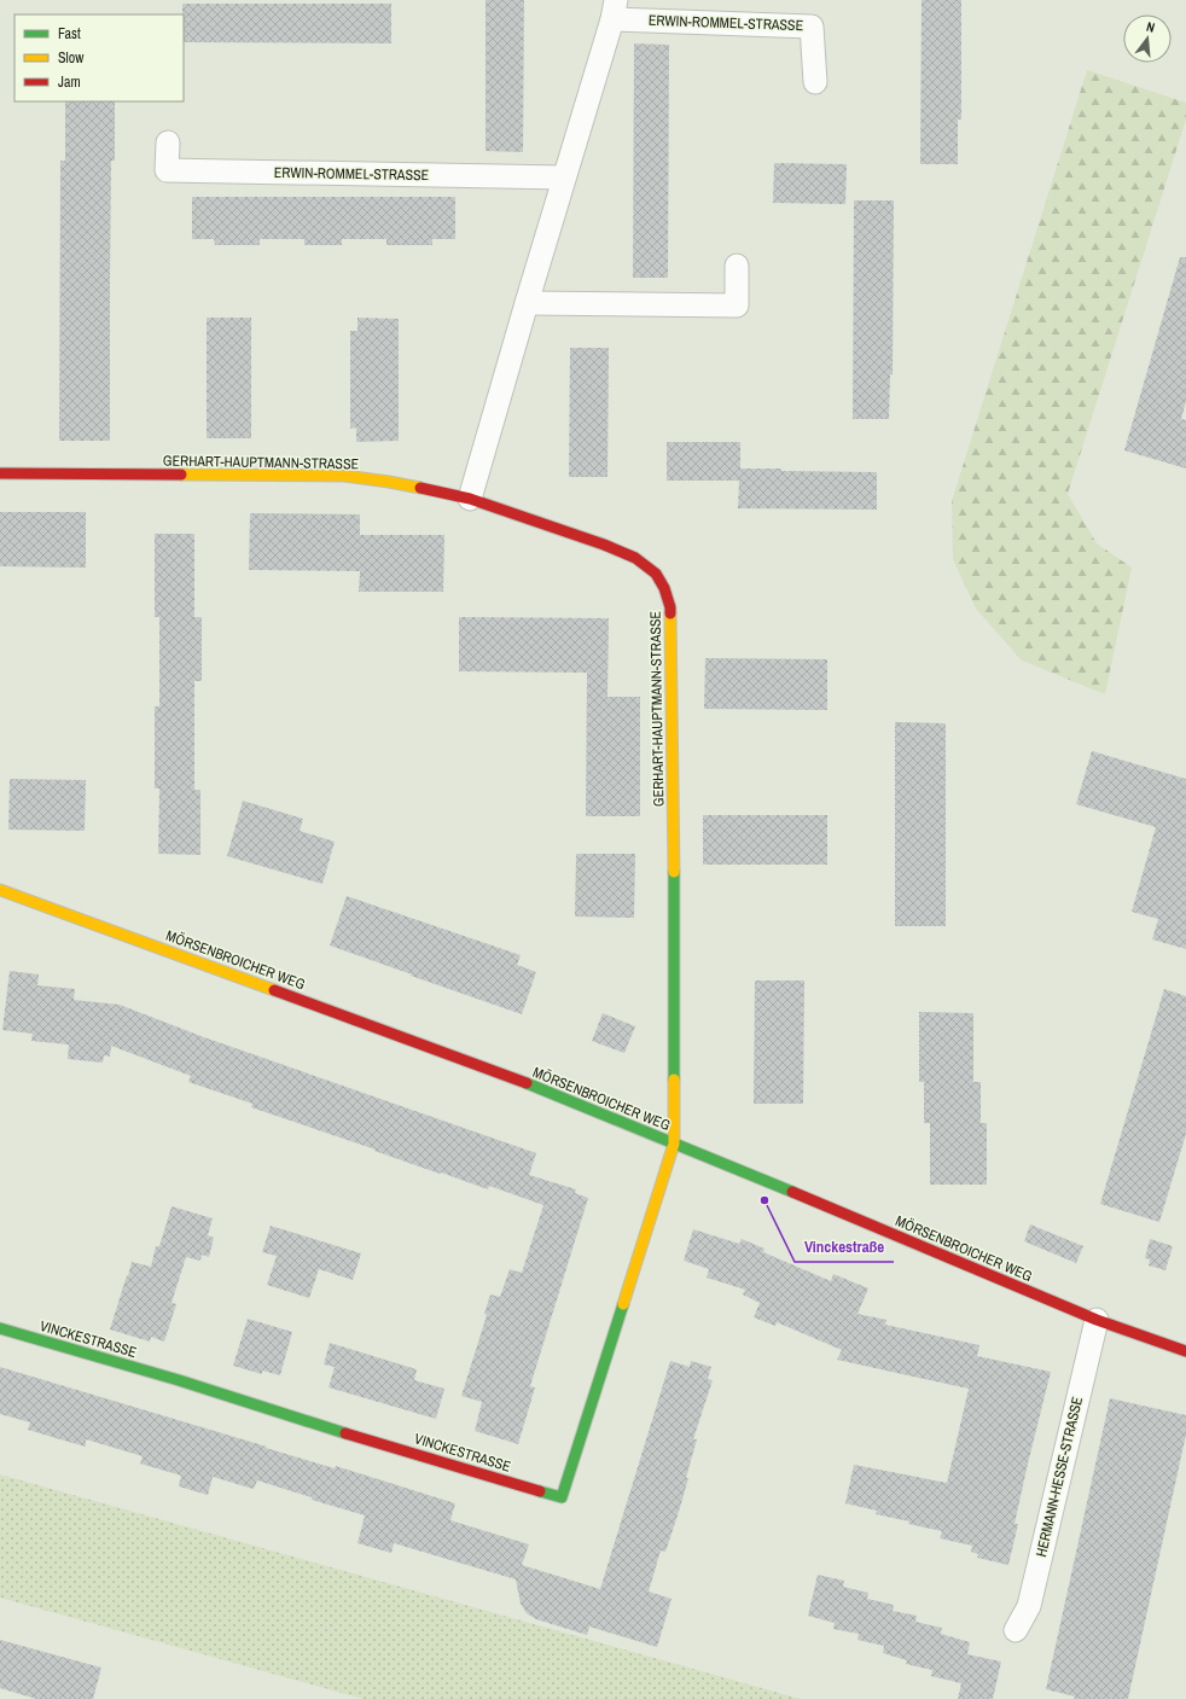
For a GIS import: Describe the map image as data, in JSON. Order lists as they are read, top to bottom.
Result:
{
  "streets": {
    "street": [
      "ERWIN-ROMMEL-STRASSE",
      "GERHART-HAUPTMANN-STRASSE",
      "MÖRSENBROICHER WEG",
      "VINCKESTRASSE",
      "HERMANN-HESSE-STRASSE"
    ]
  },
  "crossings": [
    ["ERWIN-ROMMEL-STRASSE", "GERHART-HAUPTMANN-STRASSE"],
    ["GERHART-HAUPTMANN-STRASSE", "MÖRSENBROICHER WEG"],
    ["GERHART-HAUPTMANN-STRASSE", "VINCKESTRASSE"],
    ["MÖRSENBROICHER WEG", "VINCKESTRASSE"],
    ["MÖRSENBROICHER WEG", "HERMANN-HESSE-STRASSE"]
  ],
  "places": ["Vinckestraße"],
  "legend": ["Fast", "Slow", "Jam"],
  "north": "top"
}
